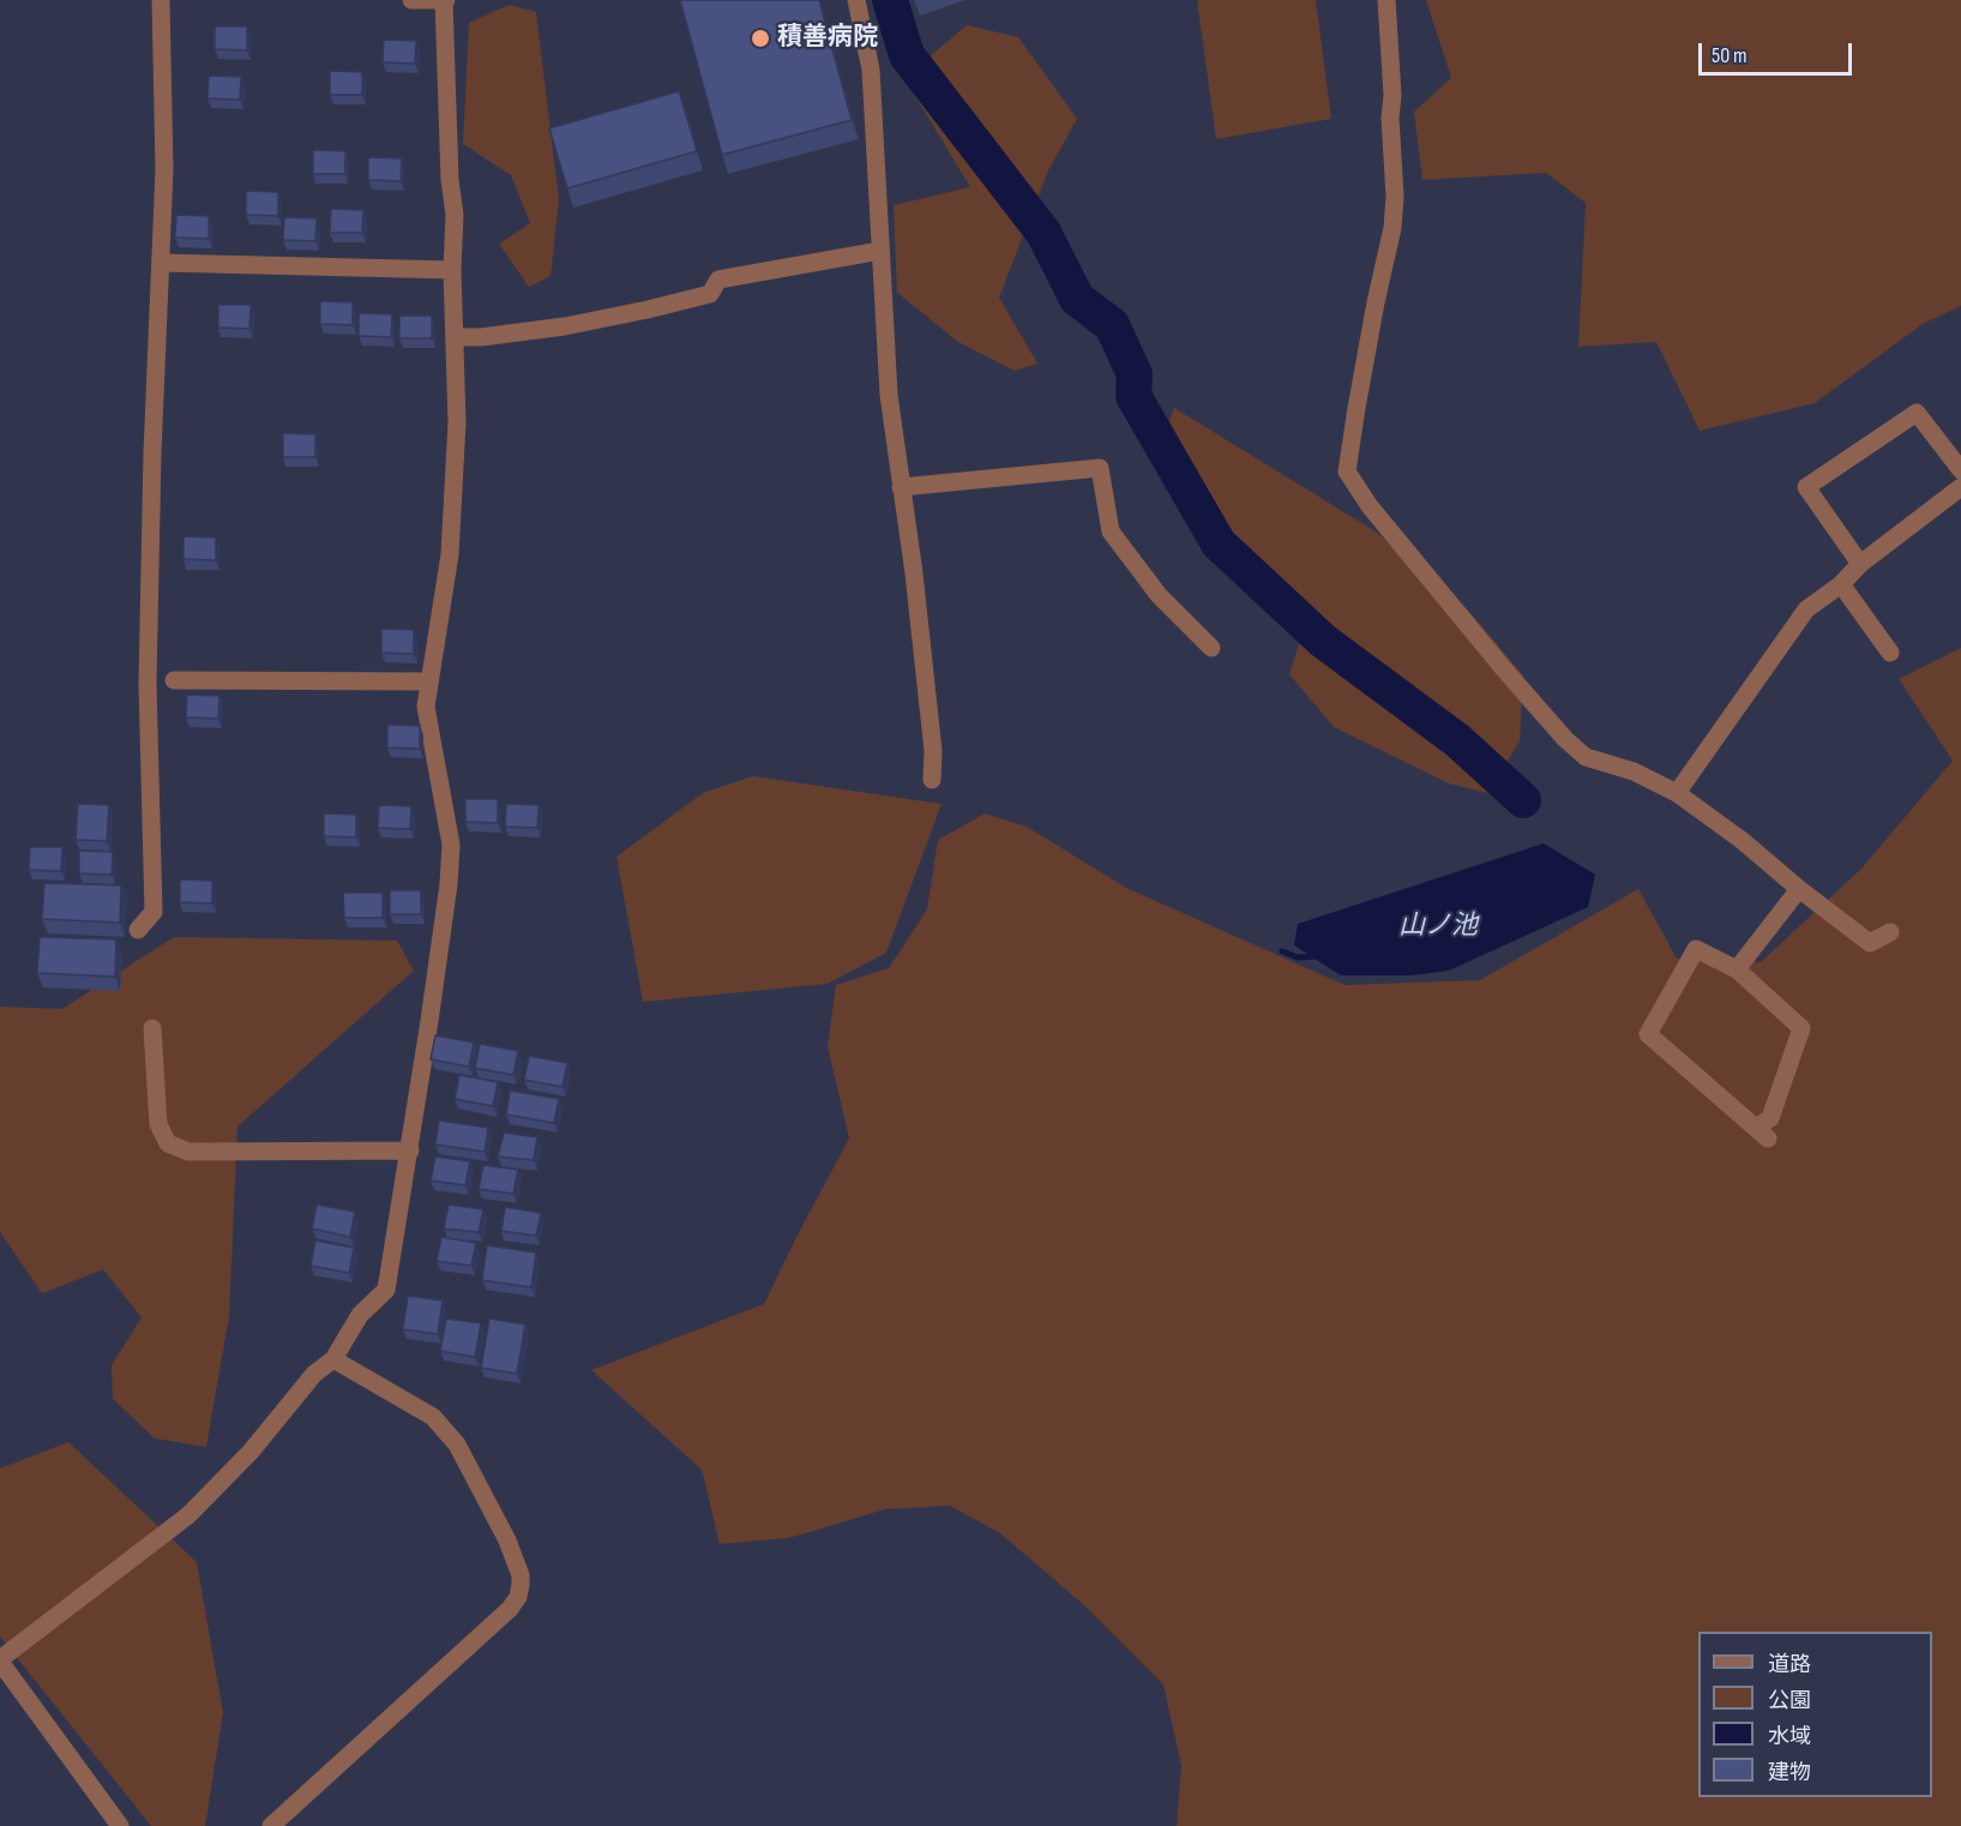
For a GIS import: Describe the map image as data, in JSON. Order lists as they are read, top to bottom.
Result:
{
  "water": ["山ノ池"],
  "places": ["積善病院"],
  "legend": [
    "道路",
    "公園",
    "水域",
    "建物"
  ],
  "scale_bar": "50 m"
}
